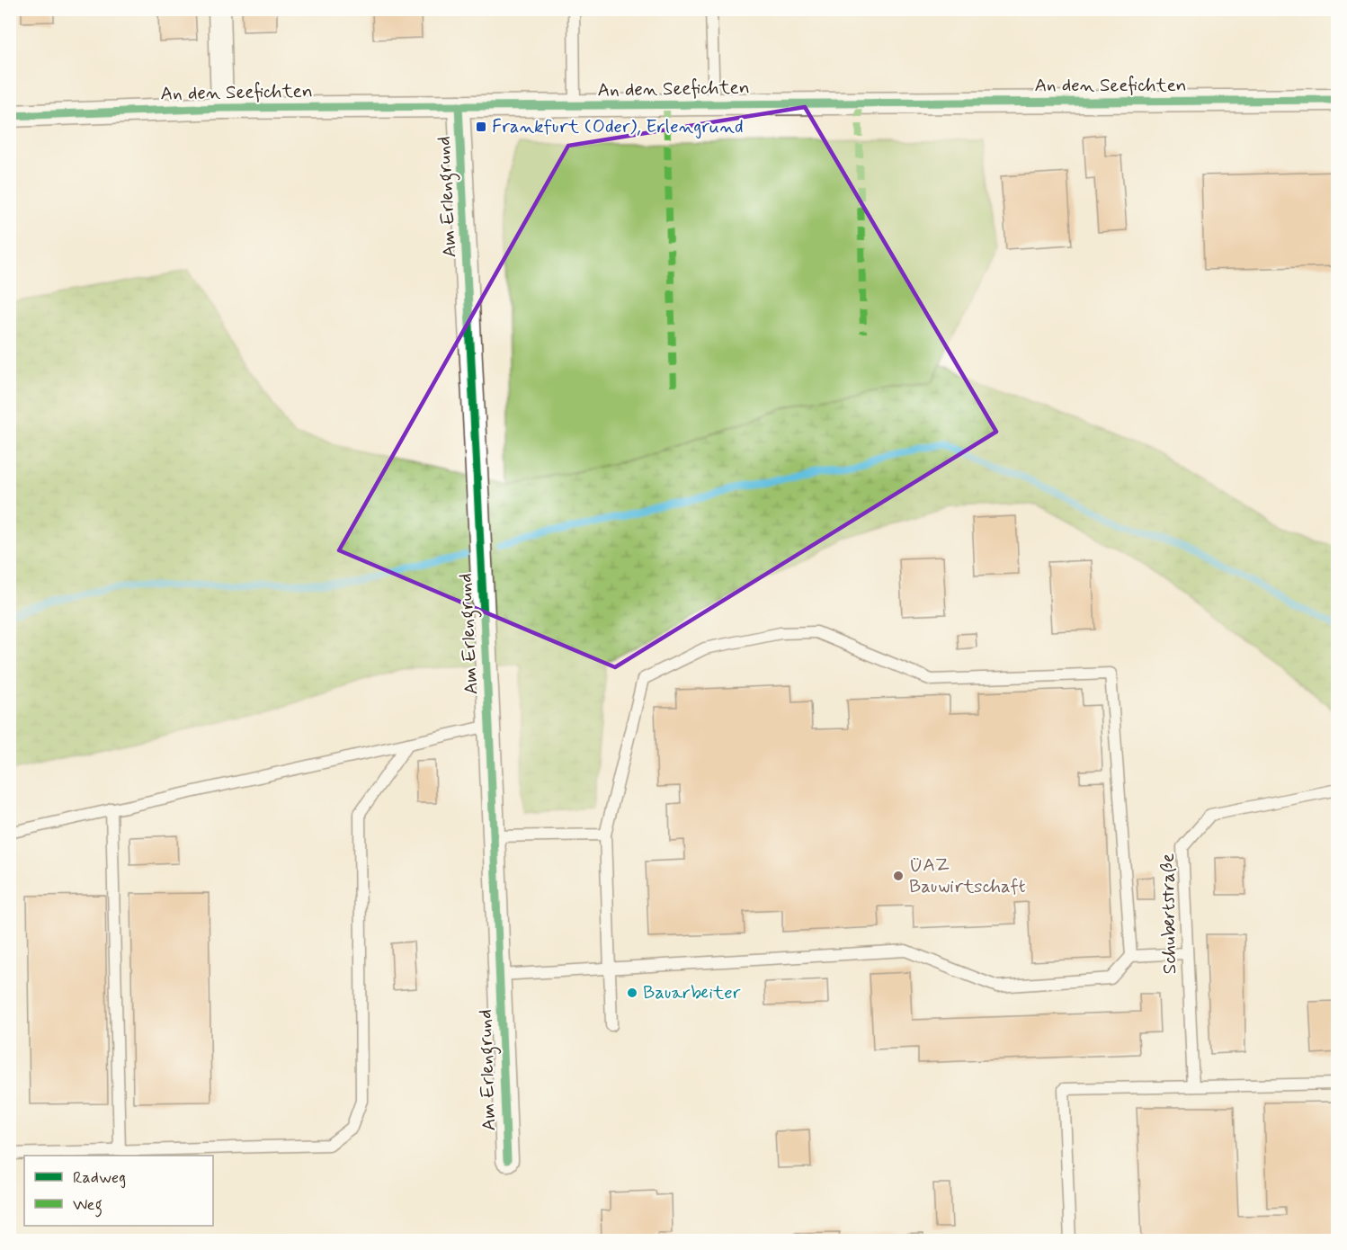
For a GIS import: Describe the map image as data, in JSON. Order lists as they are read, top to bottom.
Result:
{
  "streets": {
    "street": ["An den Seefichten", "Am Erlengrund"],
    "lane": ["Schubertstraße"]
  },
  "crossings": [
    ["An den Seefichten", "Am Erlengrund"]
  ],
  "places": {
    "transit": ["Frankfurt (Oder), Erlengrund"],
    "other": ["ÜAZ Bauwirtschaft", "Bauarbeiter"]
  },
  "legend": ["Radweg", "Weg"]
}
